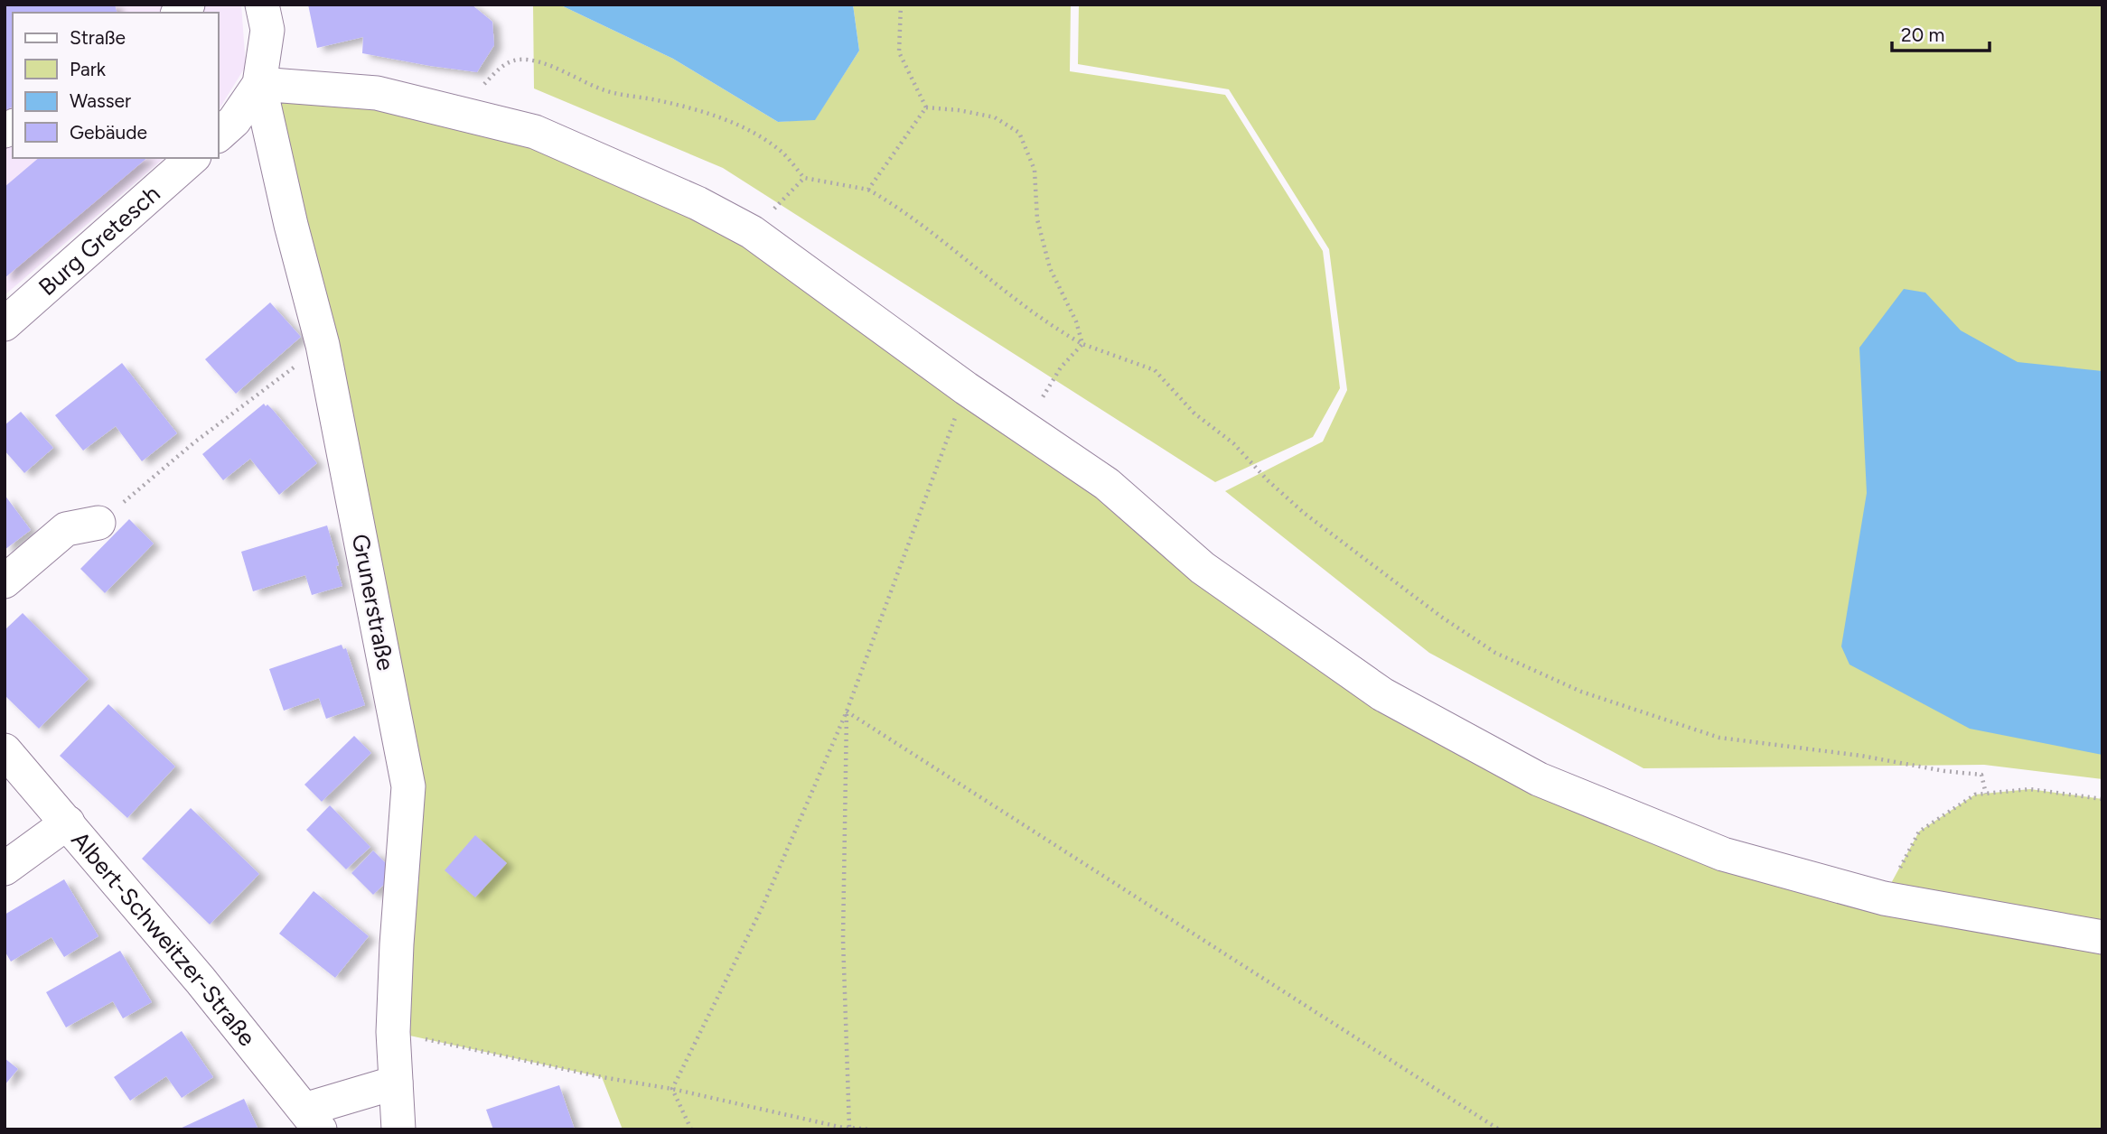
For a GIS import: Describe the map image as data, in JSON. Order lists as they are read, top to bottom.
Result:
{
  "streets": {
    "street": ["Burg Gretesch", "Grunerstraße", "Albert-Schweitzer-Straße"]
  },
  "legend": [
    "Straße",
    "Park",
    "Wasser",
    "Gebäude"
  ],
  "scale_bar": "20 m"
}
